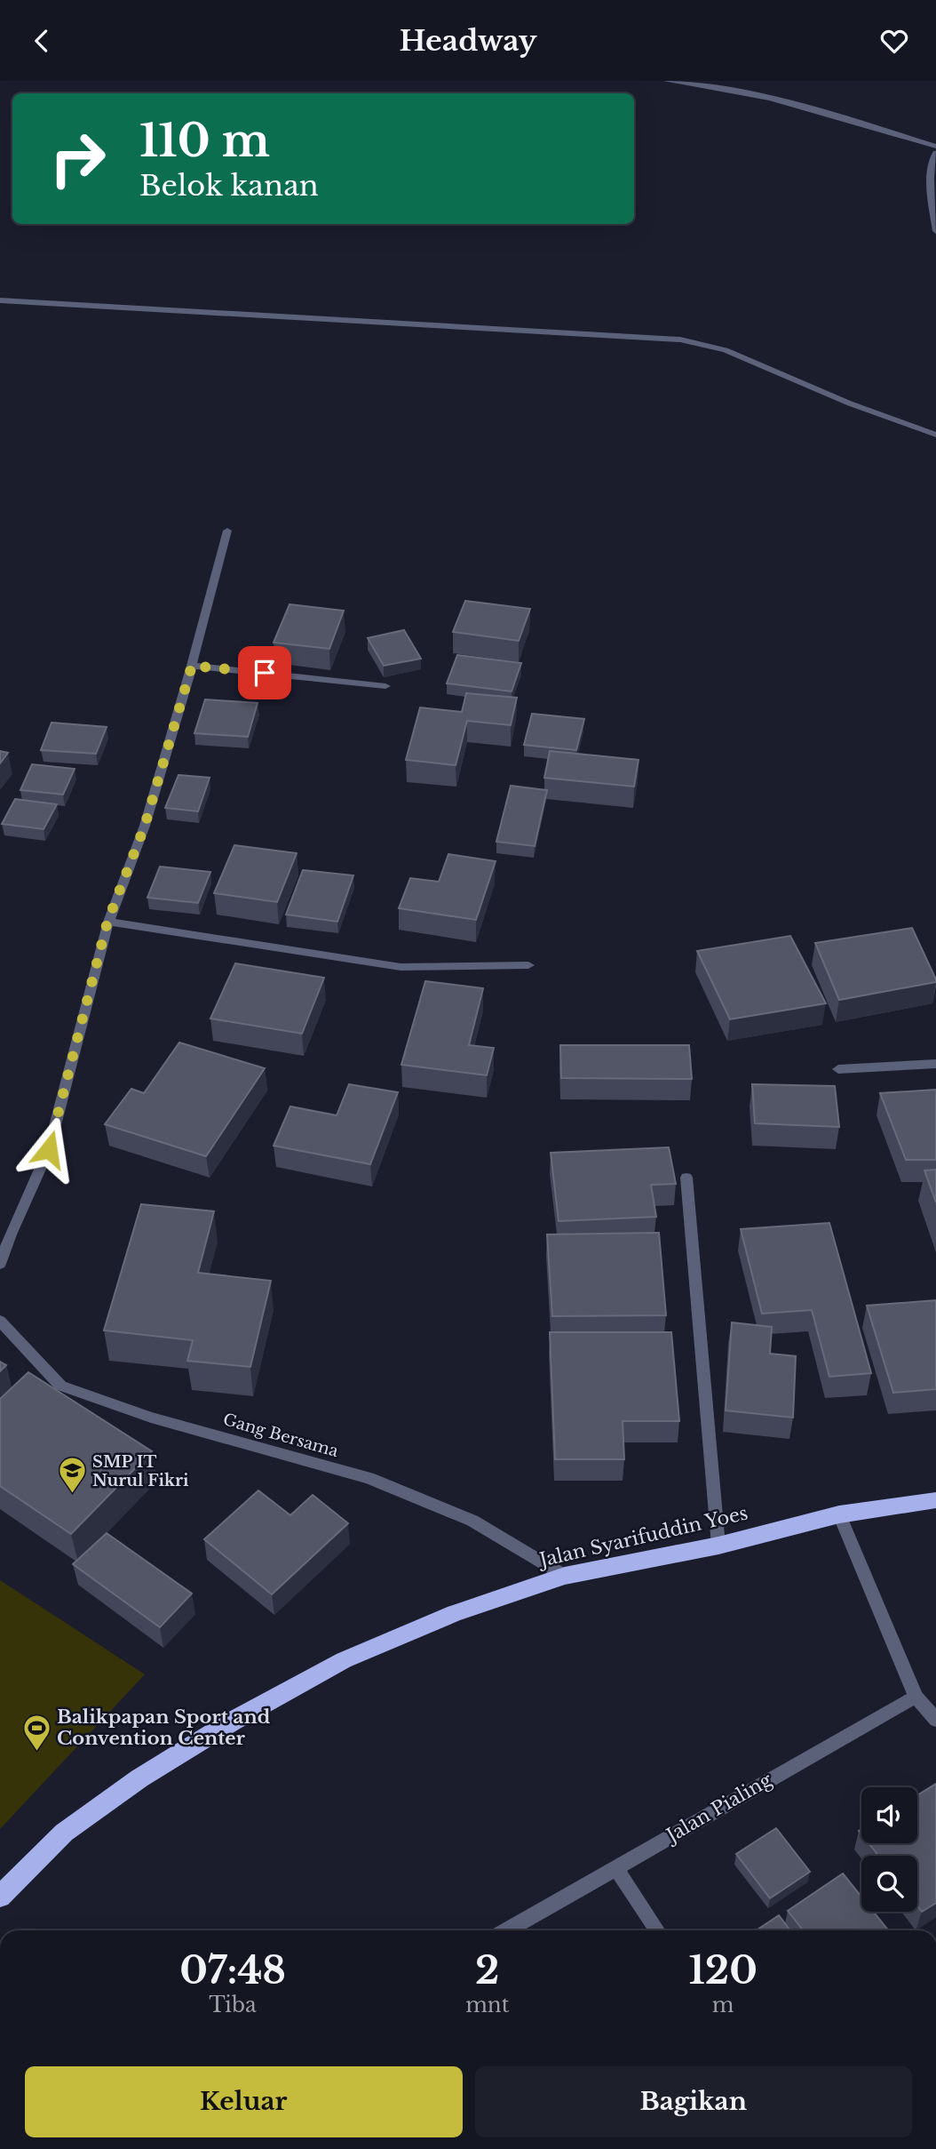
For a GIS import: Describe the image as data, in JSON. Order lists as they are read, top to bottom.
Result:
{
  "streets": {
    "highway": ["Jalan Syarifuddin Yoes"],
    "street": ["Gang Bersama", "Jalan Pialing"]
  },
  "crossings": [
    ["Gang Bersama", "Jalan Syarifuddin Yoes"]
  ],
  "places": {
    "school or university": ["SMP IT Nurul Fikri"],
    "sports": ["Balikpapan Sport and Convention Center"]
  },
  "page": {
    "header": "Headway",
    "turn": ["110 m", "Belok kanan"],
    "eta": [
      "07:48",
      "Tiba",
      "2",
      "mnt",
      "120",
      "m"
    ],
    "buttons": ["Keluar", "Bagikan"]
  }
}
